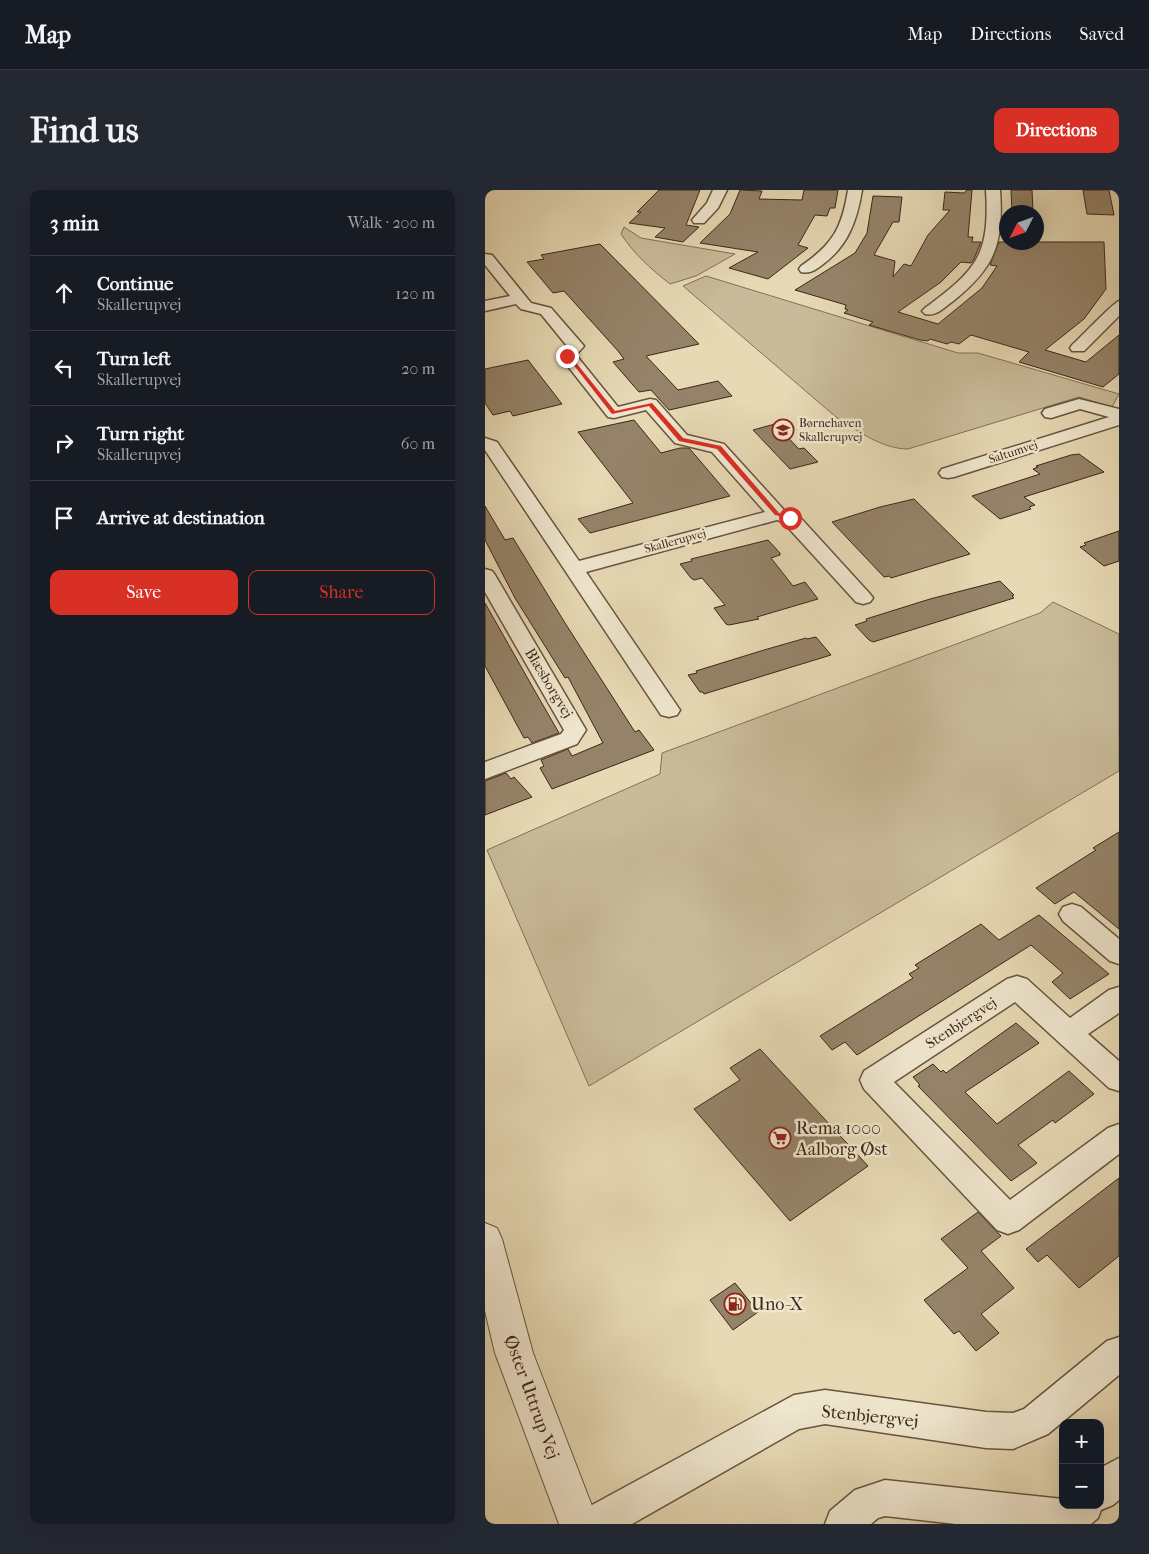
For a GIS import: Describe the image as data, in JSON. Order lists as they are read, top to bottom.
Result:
{
  "streets": {
    "street": [
      "Saltumvej",
      "Skallerupvej",
      "Blæsborgvej",
      "Stenbjergvej",
      "Øster Uttrup Vej"
    ]
  },
  "places": {
    "school or university": ["Børnehaven Skallerupvej"],
    "supermarket": ["Rema 1000 Aalborg Øst"],
    "fuel station": ["Uno-X"]
  },
  "north": "bottom left",
  "page": {
    "header": "Map",
    "nav": ["Map", "Directions", "Saved"],
    "buttons": [
      "Directions",
      ["Save", "Share"]
    ],
    "title": "Find us",
    "heading": ["3 min", "Walk · 200 m"],
    "list": [
      ["Continue", "Skallerupvej", "120 m"],
      ["Turn left", "Skallerupvej", "20 m"],
      ["Turn right", "Skallerupvej", "60 m"],
      "Arrive at destination"
    ],
    "map_buttons": ["+", "−"]
  }
}
